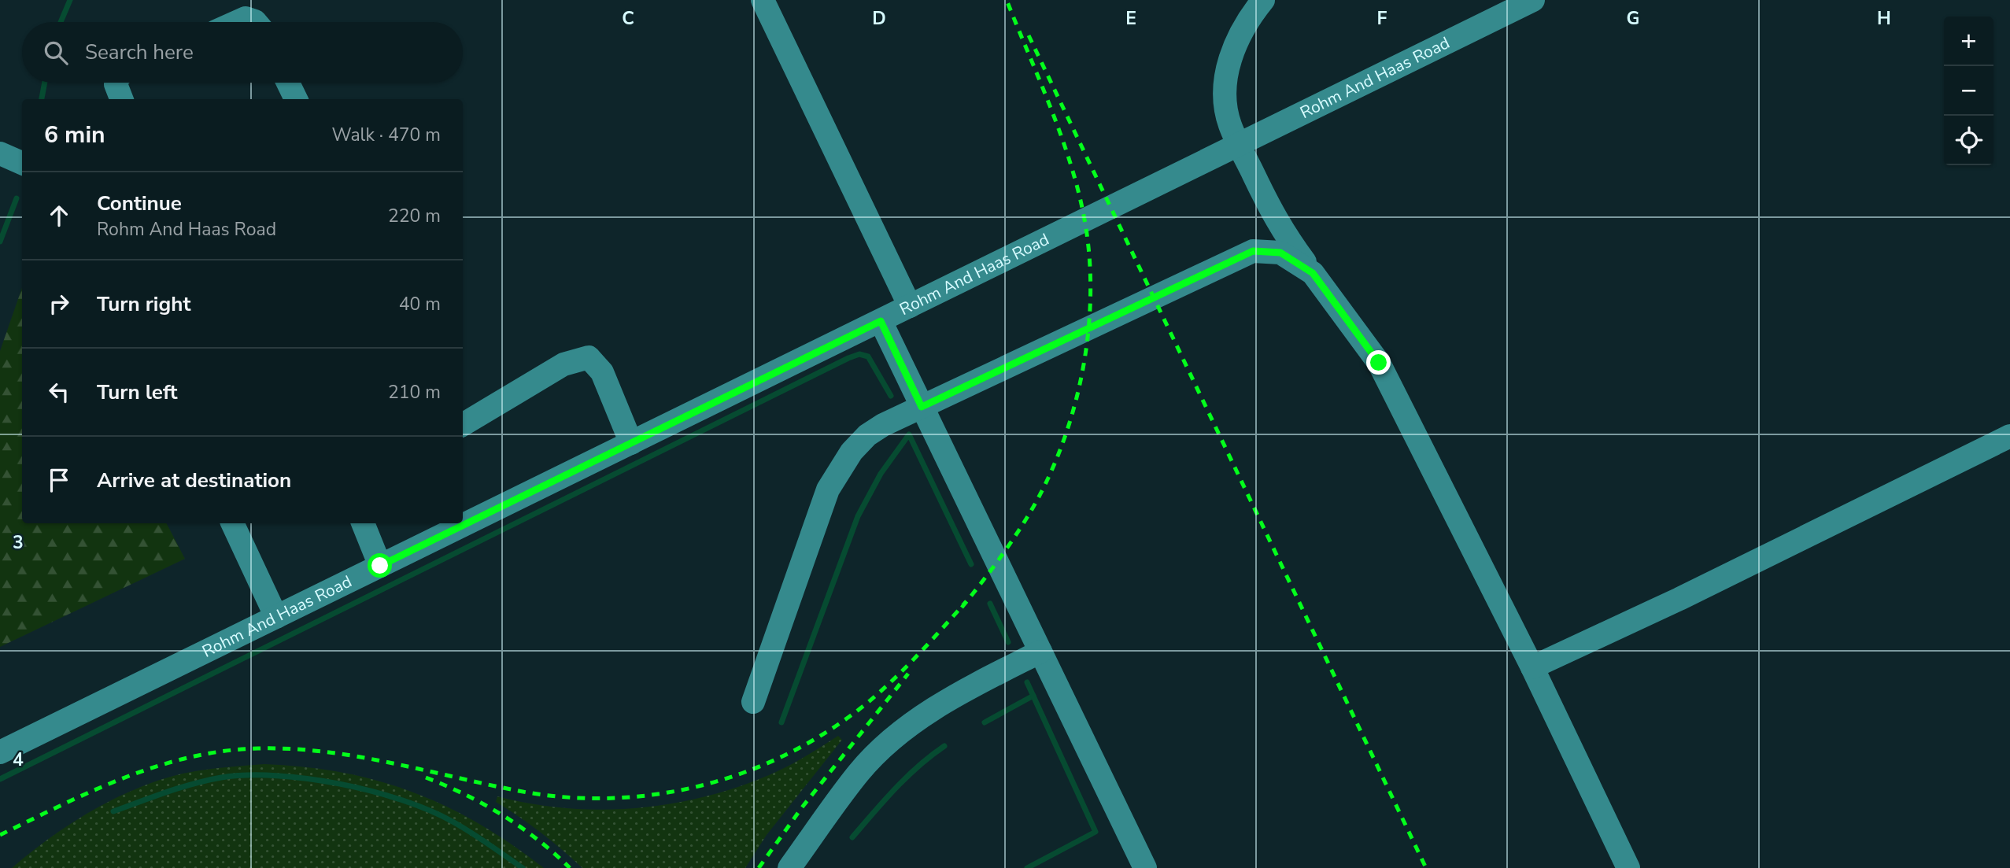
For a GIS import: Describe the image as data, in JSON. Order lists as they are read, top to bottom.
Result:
{
  "streets": {
    "street": ["Rohm And Haas Road"]
  },
  "page": {
    "map_buttons": ["+", "−"],
    "search": "Search here",
    "heading": ["6 min", "Walk · 470 m"],
    "list": [
      ["Continue", "Rohm And Haas Road", "220 m"],
      ["Turn right", "40 m"],
      ["Turn left", "210 m"],
      "Arrive at destination"
    ]
  },
  "grid": {
    "columns": [
      "C",
      "D",
      "E",
      "F",
      "G",
      "H"
    ],
    "rows": ["3", "4"]
  }
}
